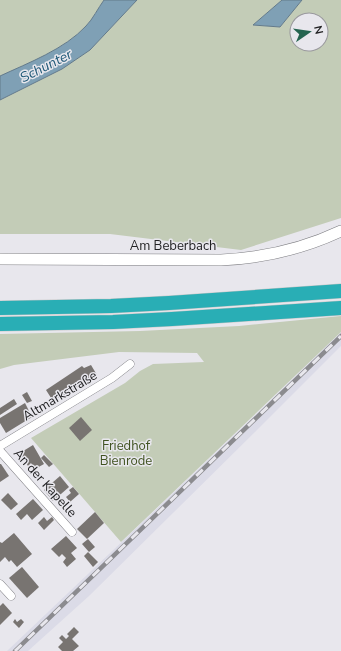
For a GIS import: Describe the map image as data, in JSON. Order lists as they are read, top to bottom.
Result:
{
  "streets": {
    "main road": ["Am Beberbach"],
    "street": ["Altmarkstraße", "An der Kapelle"]
  },
  "water": ["Schunter"],
  "parks": ["Friedhof Bienrode"],
  "north": "right"
}
